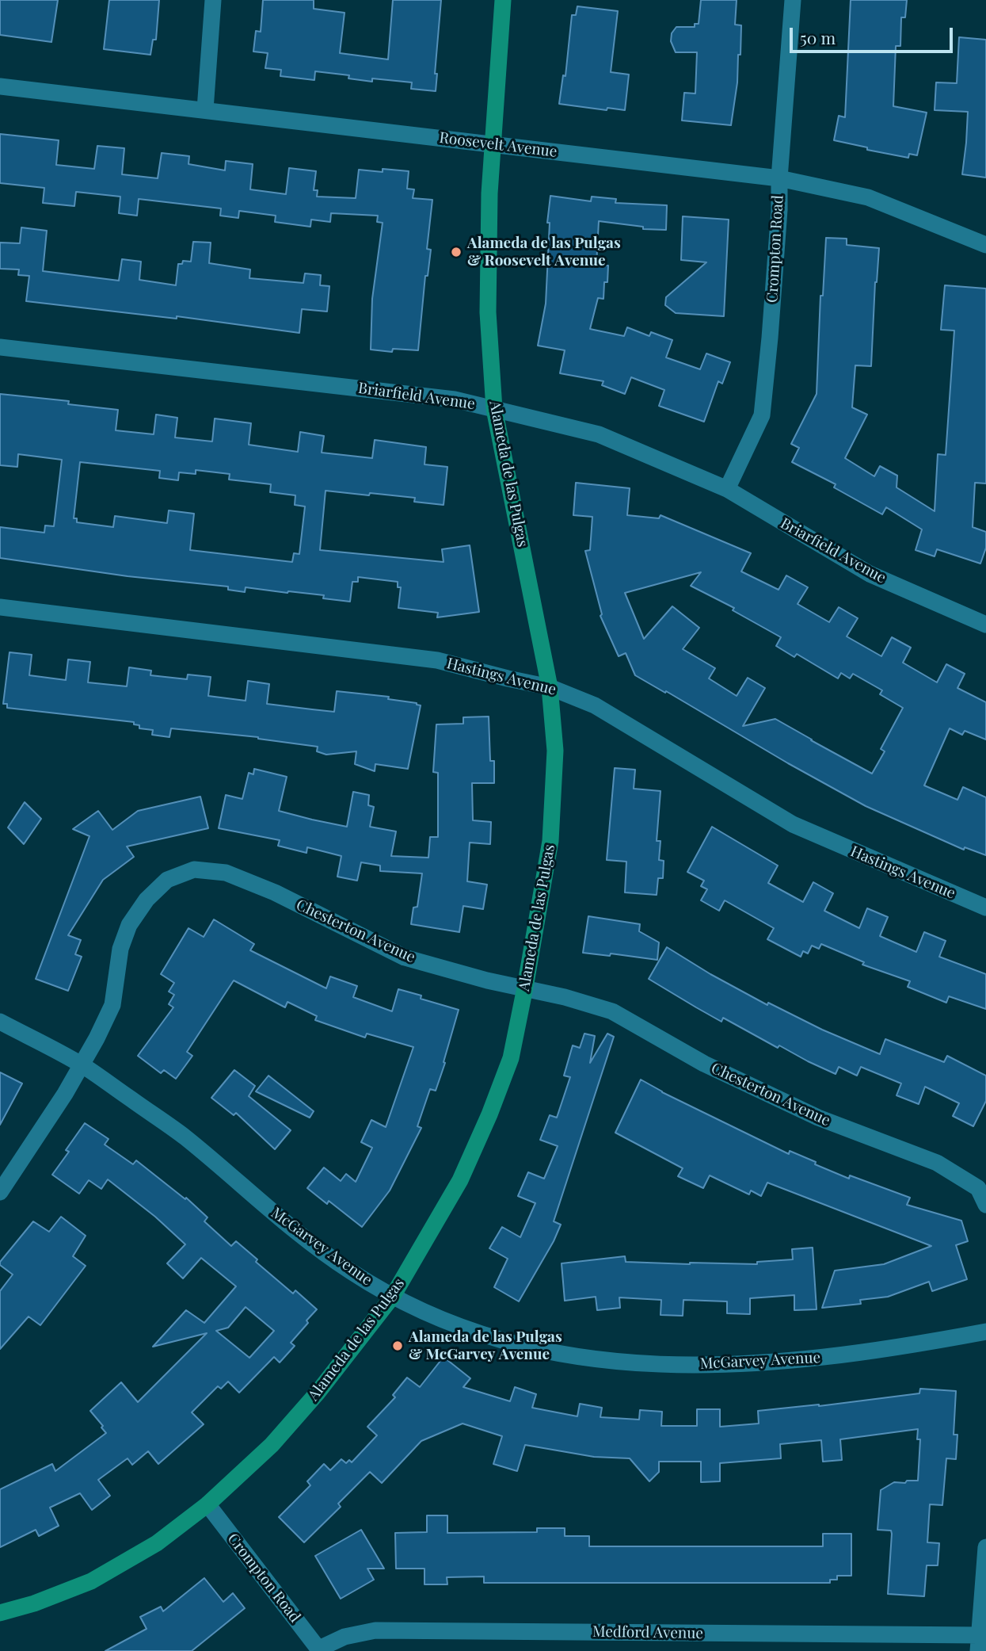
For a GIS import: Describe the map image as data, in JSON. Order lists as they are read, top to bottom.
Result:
{
  "streets": {
    "main road": ["Alameda de las Pulgas"],
    "street": [
      "Roosevelt Avenue",
      "Crompton Road",
      "Briarfield Avenue",
      "Hastings Avenue",
      "Chesterton Avenue",
      "McGarvey Avenue",
      "Medford Avenue"
    ]
  },
  "crossings": [
    ["Roosevelt Avenue", "Crompton Road"],
    ["Roosevelt Avenue", "Alameda de las Pulgas"],
    ["Crompton Road", "Briarfield Avenue"],
    ["Crompton Road", "Alameda de las Pulgas"],
    ["Crompton Road", "Medford Avenue"],
    ["Briarfield Avenue", "Alameda de las Pulgas"],
    ["Alameda de las Pulgas", "Hastings Avenue"],
    ["Alameda de las Pulgas", "Chesterton Avenue"],
    ["Alameda de las Pulgas", "McGarvey Avenue"],
    ["Chesterton Avenue", "McGarvey Avenue"]
  ],
  "places": ["Alameda de las Pulgas & Roosevelt Avenue", "Alameda de las Pulgas & McGarvey Avenue"],
  "scale_bar": "50 m"
}
